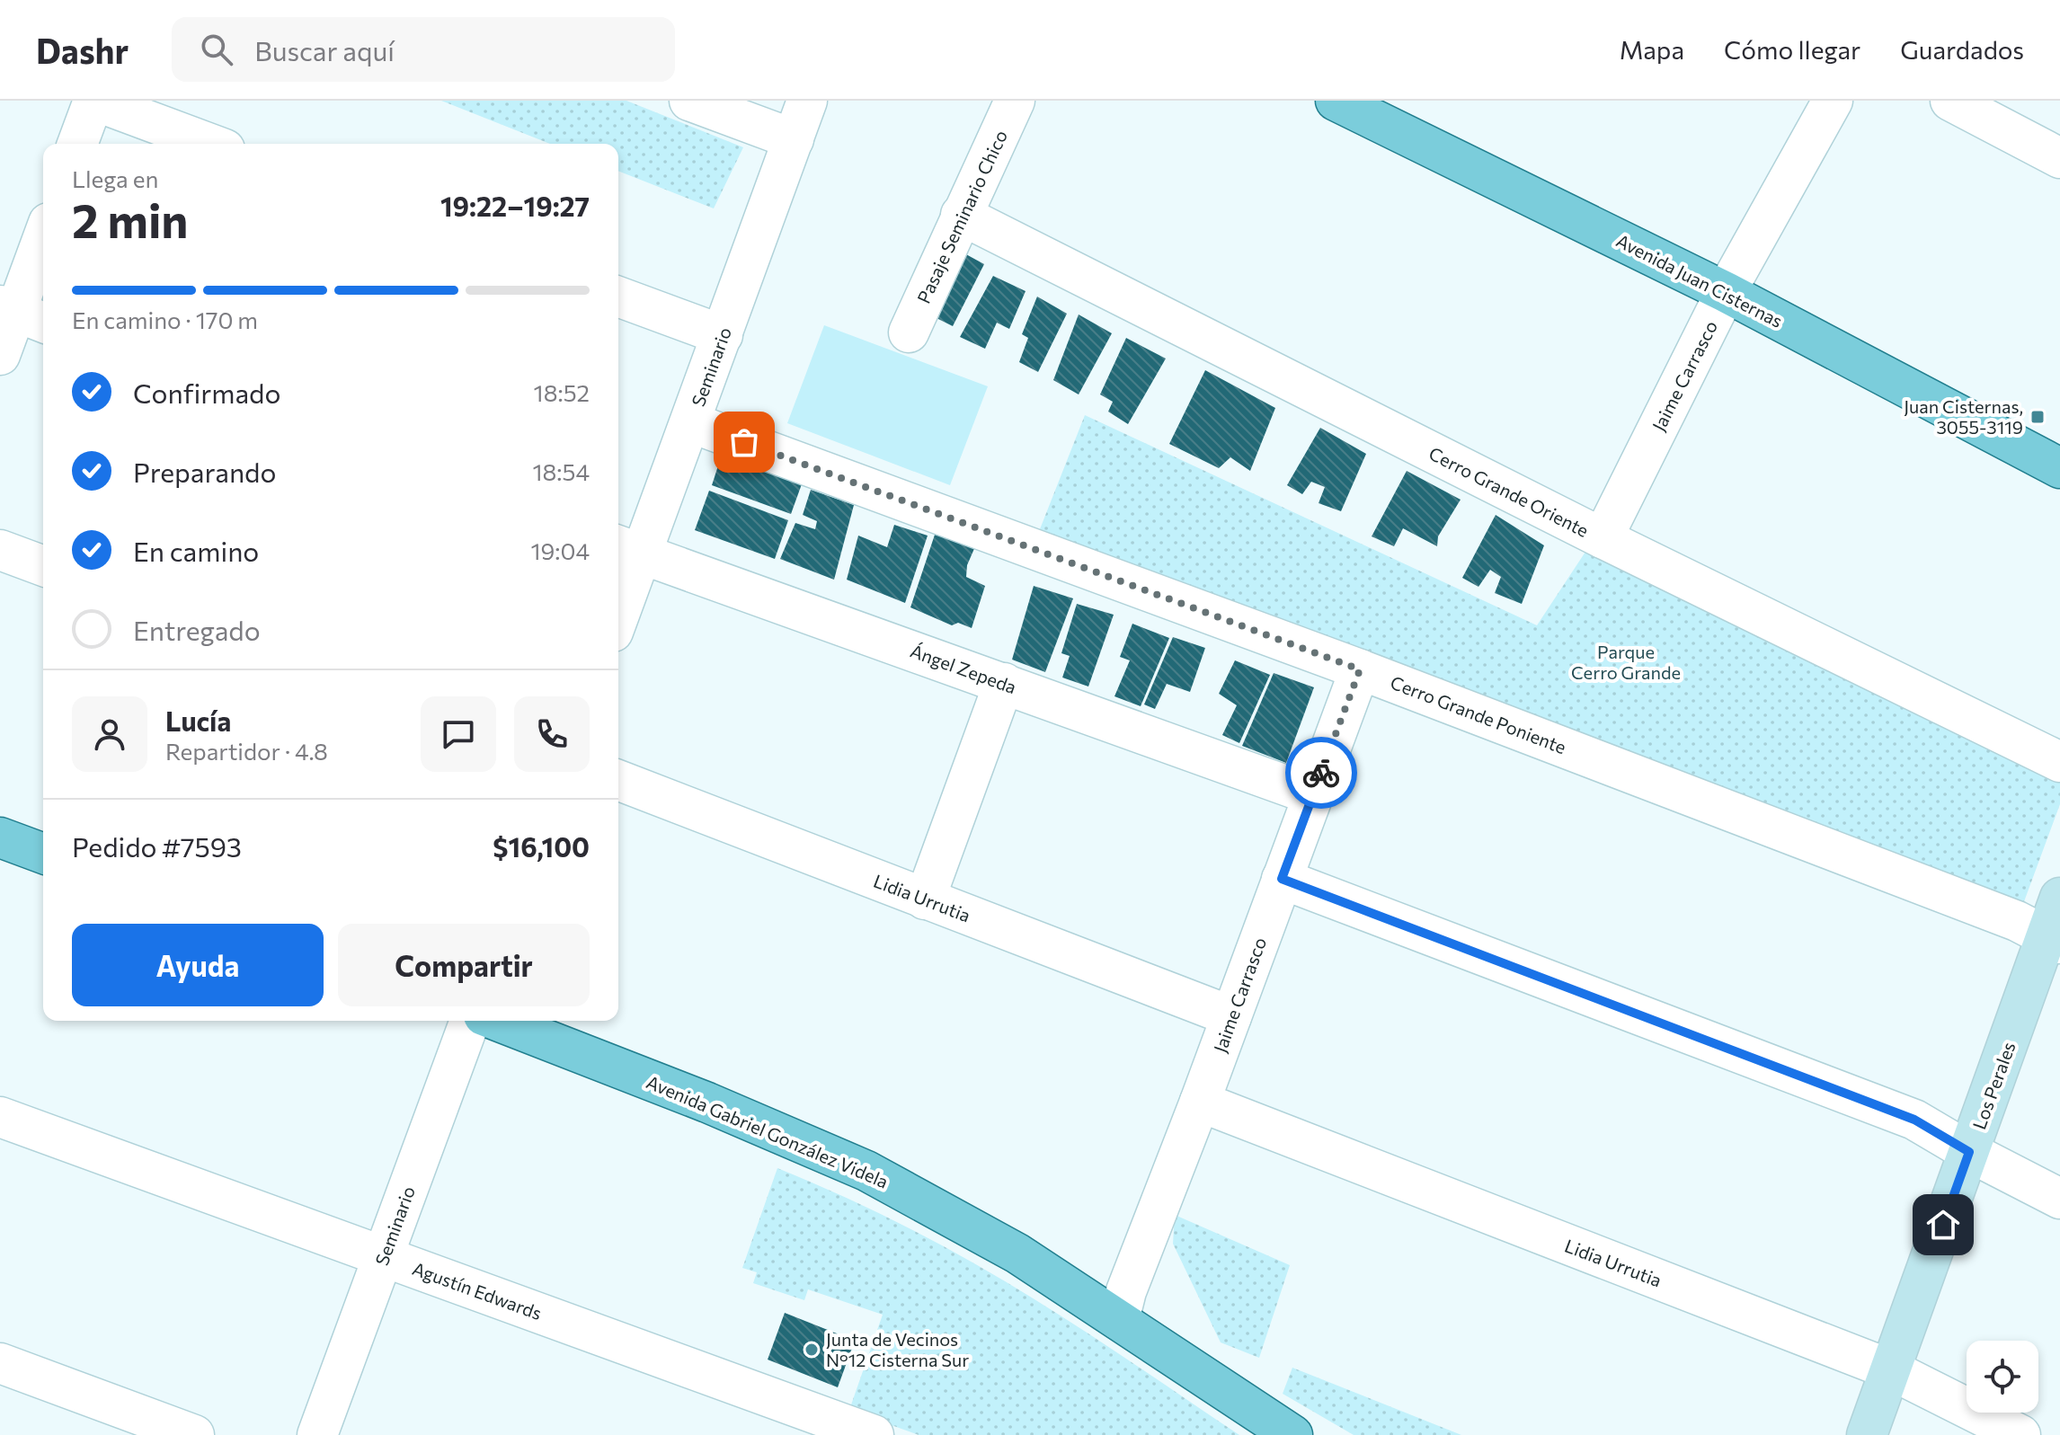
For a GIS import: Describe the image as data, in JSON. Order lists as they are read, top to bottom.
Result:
{
  "streets": {
    "main road": ["Avenida Juan Cisternas", "Los Perales", "Avenida Gabriel González Videla"],
    "street": [
      "Pasaje Seminario Chico",
      "Seminario",
      "Jaime Carrasco",
      "Cerro Grande Oriente",
      "Ángel Zepeda",
      "Cerro Grande Poniente",
      "Lidia Urrutia",
      "Agustín Edwards"
    ]
  },
  "crossings": [
    ["Pasaje Seminario Chico", "Cerro Grande Oriente"],
    ["Avenida Juan Cisternas", "Jaime Carrasco"],
    ["Seminario", "Ángel Zepeda"],
    ["Seminario", "Cerro Grande Poniente"],
    ["Seminario", "Agustín Edwards"],
    ["Jaime Carrasco", "Cerro Grande Oriente"],
    ["Jaime Carrasco", "Ángel Zepeda"],
    ["Jaime Carrasco", "Cerro Grande Poniente"],
    ["Jaime Carrasco", "Lidia Urrutia"],
    ["Jaime Carrasco", "Avenida Gabriel González Videla"],
    ["Cerro Grande Poniente", "Los Perales"],
    ["Lidia Urrutia", "Los Perales"]
  ],
  "parks": ["Parque Cerro Grande"],
  "places": {
    "transit": ["Juan Cisternas, 3055-3119"],
    "other": ["Junta de Vecinos N°12 Cisterna Sur"]
  },
  "page": {
    "header": "Dashr",
    "search": "Buscar aquí",
    "nav": ["Mapa", "Cómo llegar", "Guardados"],
    "heading": ["2 min", "Llega en", "19:22–19:27"],
    "panel": [
      "Lucía",
      "Repartidor · 4.8",
      "Pedido #7593",
      "$16,100"
    ],
    "bar": "En camino · 170 m",
    "list": [
      ["Confirmado", "18:52"],
      ["Preparando", "18:54"],
      ["En camino", "19:04"],
      "Entregado"
    ],
    "buttons": ["Ayuda", "Compartir"]
  }
}
